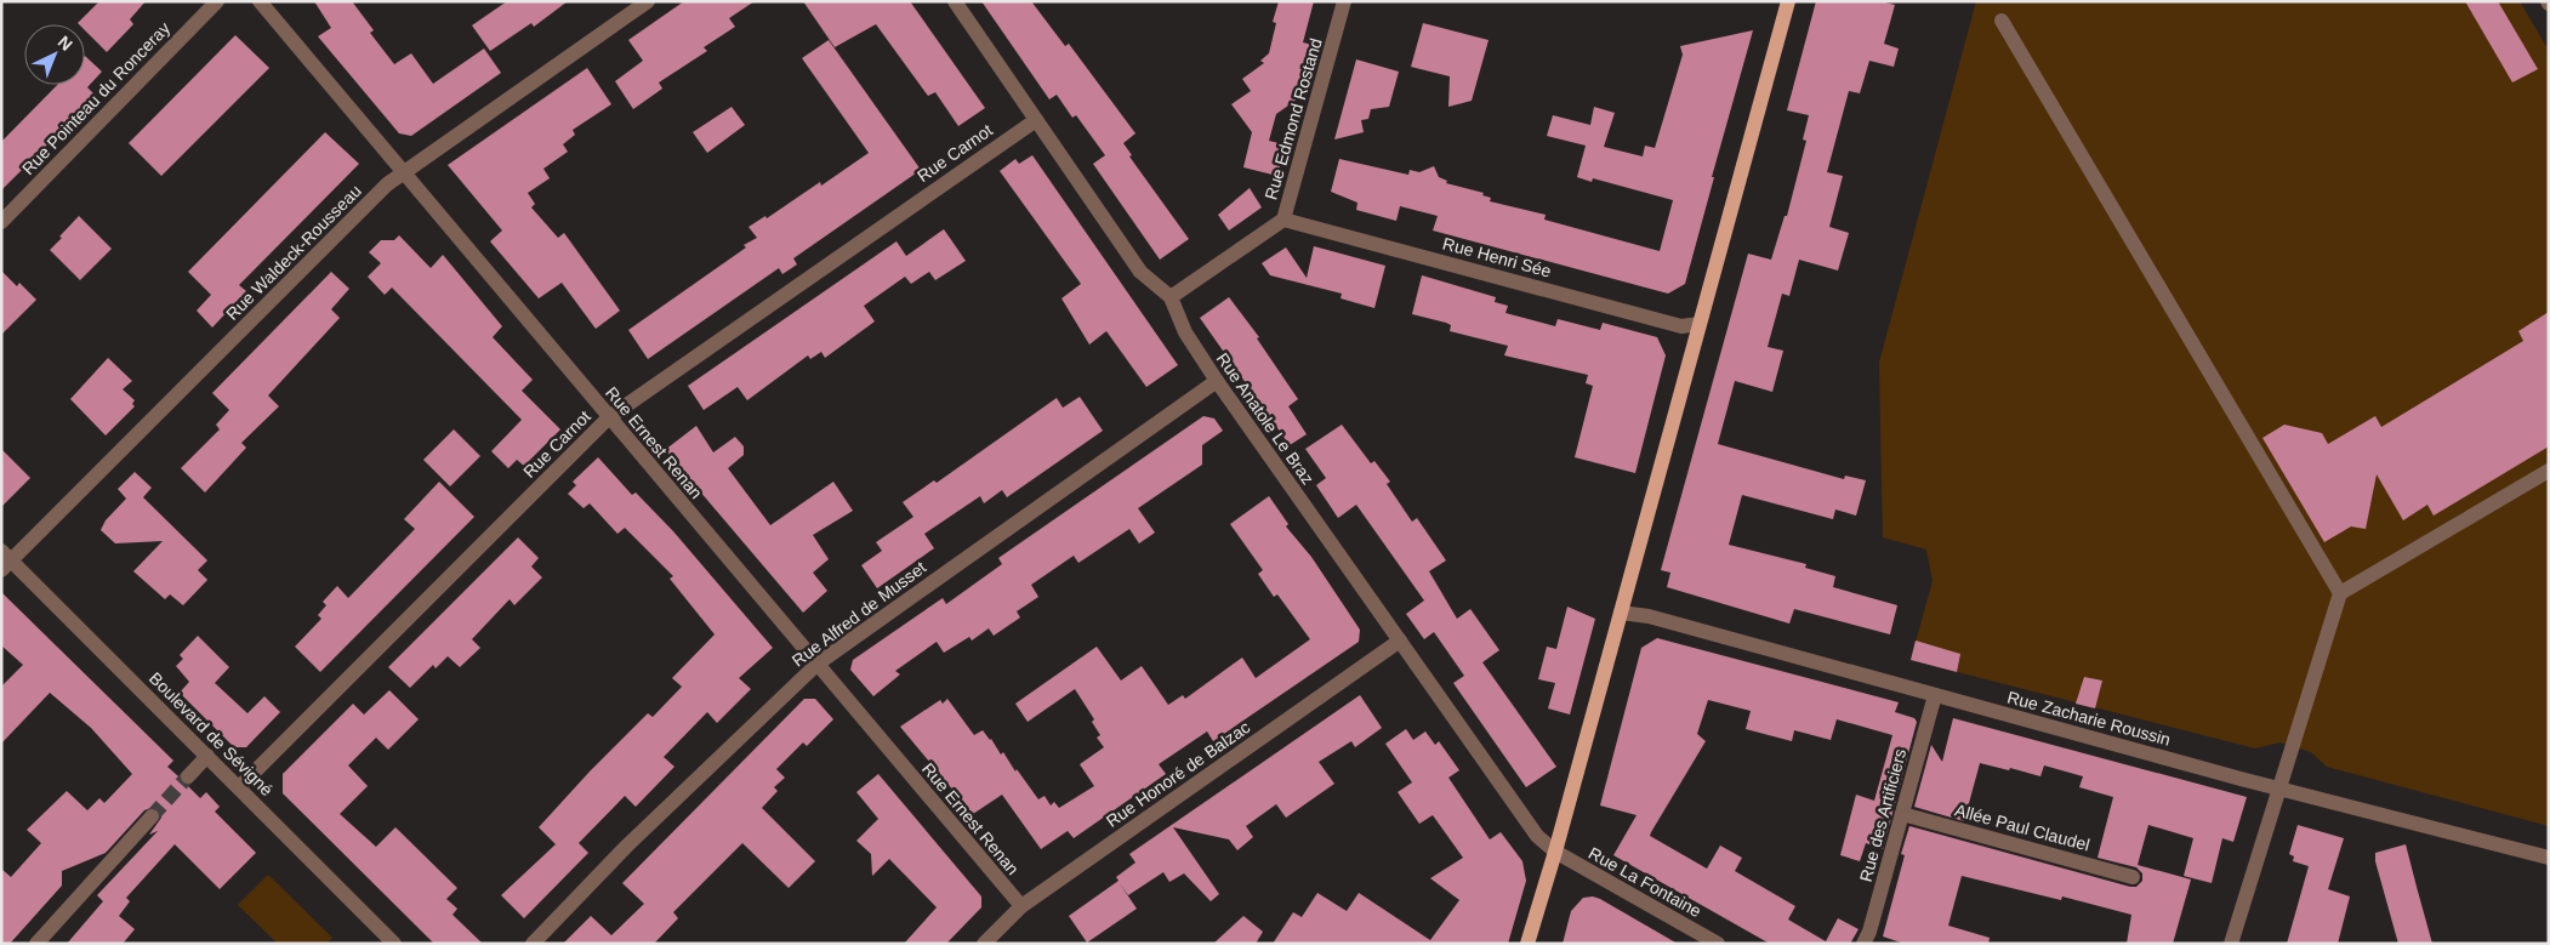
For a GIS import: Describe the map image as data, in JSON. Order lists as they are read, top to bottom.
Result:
{
  "streets": {
    "street": [
      "Rue Pointeau du Ronceray",
      "Rue Edmond Rostand",
      "Rue Carnot",
      "Rue Waldeck-Rousseau",
      "Rue Henri Sée",
      "Rue Anatole Le Braz",
      "Rue Ernest Renan",
      "Rue Alfred de Musset",
      "Rue Zacharie Roussin",
      "Boulevard de Sévigné",
      "Rue Honoré de Balzac",
      "Rue des Artificiers",
      "Allée Paul Claudel",
      "Rue La Fontaine"
    ]
  },
  "crossings": [
    ["Rue Edmond Rostand", "Rue Henri Sée"],
    ["Rue Edmond Rostand", "Rue Anatole Le Braz"],
    ["Rue Carnot", "Rue Ernest Renan"],
    ["Rue Carnot", "Boulevard de Sévigné"],
    ["Rue Waldeck-Rousseau", "Rue Ernest Renan"],
    ["Rue Waldeck-Rousseau", "Boulevard de Sévigné"],
    ["Rue Anatole Le Braz", "Rue Alfred de Musset"],
    ["Rue Anatole Le Braz", "Rue Honoré de Balzac"],
    ["Rue Anatole Le Braz", "Rue La Fontaine"],
    ["Rue Ernest Renan", "Rue Alfred de Musset"],
    ["Rue Ernest Renan", "Rue Honoré de Balzac"],
    ["Rue Zacharie Roussin", "Rue des Artificiers"],
    ["Rue des Artificiers", "Allée Paul Claudel"]
  ],
  "north": "top right"
}
